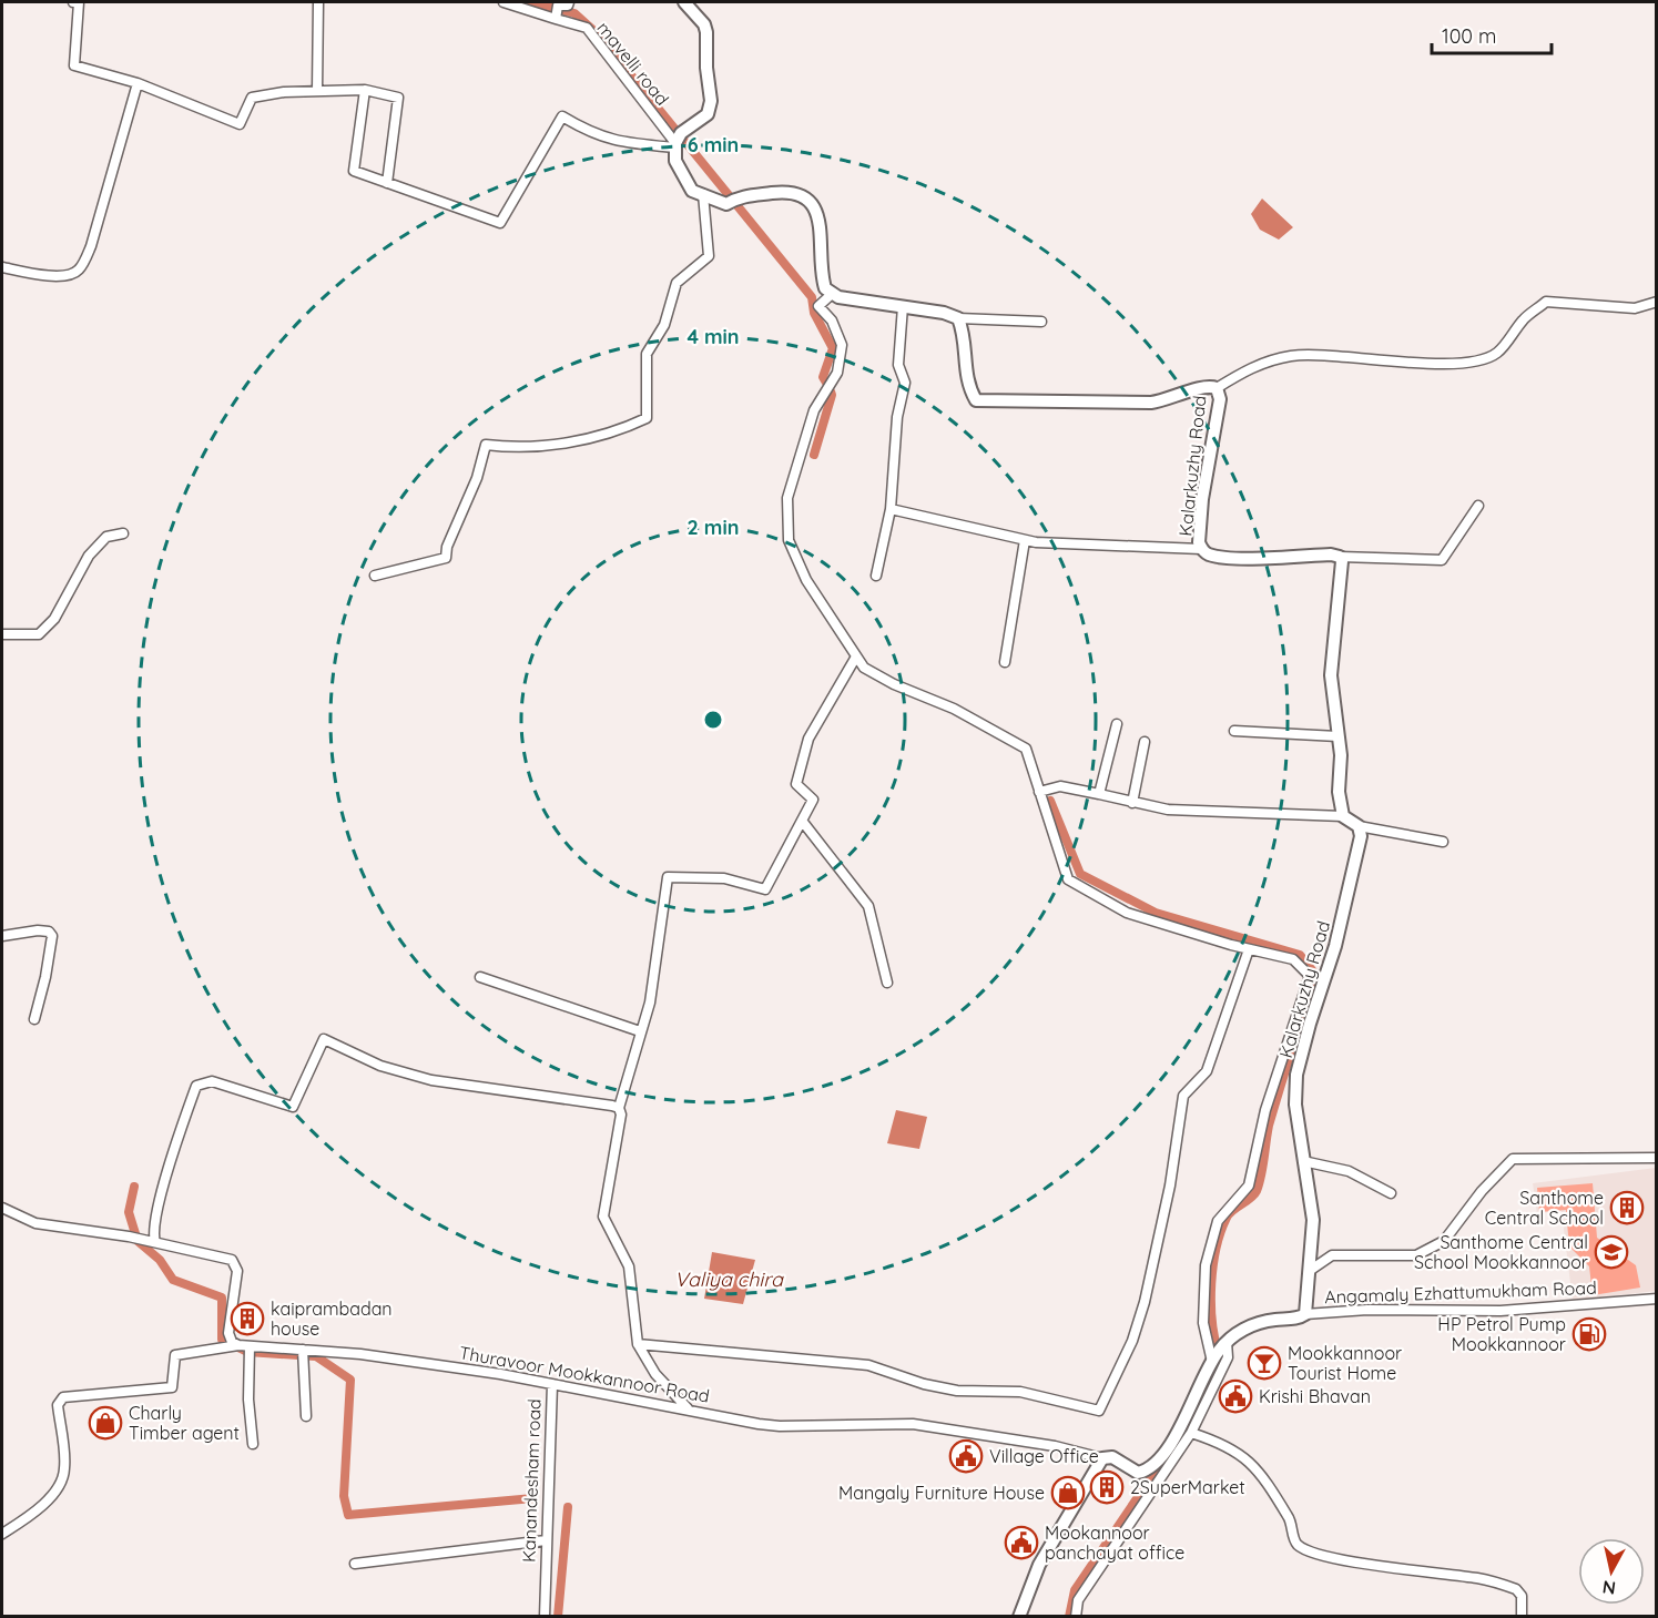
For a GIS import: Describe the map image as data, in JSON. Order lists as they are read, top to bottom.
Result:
{
  "streets": {
    "main road": ["Kalarkuzhy Road"],
    "street": [
      "mavelli road",
      "Angamaly Ezhattumukham Road",
      "Thuravoor Mookkannoor Road",
      "Kanandesham road"
    ]
  },
  "crossings": [
    ["Kalarkuzhy Road", "Angamaly Ezhattumukham Road"],
    ["Thuravoor Mookkannoor Road", "Kanandesham road"]
  ],
  "water": ["Valiya chira"],
  "places": {
    "building": ["Santhome Central School", "kaiprambadan house", "2SuperMarket"],
    "school or university": ["Santhome Central School Mookkannoor"],
    "fuel station": ["HP Petrol Pump Mookkannoor"],
    "bar": ["Mookkannoor Tourist Home"],
    "public building": ["Krishi Bhavan", "Village Office", "Mookannoor panchayat office"],
    "shop": ["Charly Timber agent", "Mangaly Furniture House"]
  },
  "scale_bar": "100 m",
  "north": "bottom",
  "rings": ["6 min", "4 min", "2 min"]
}
